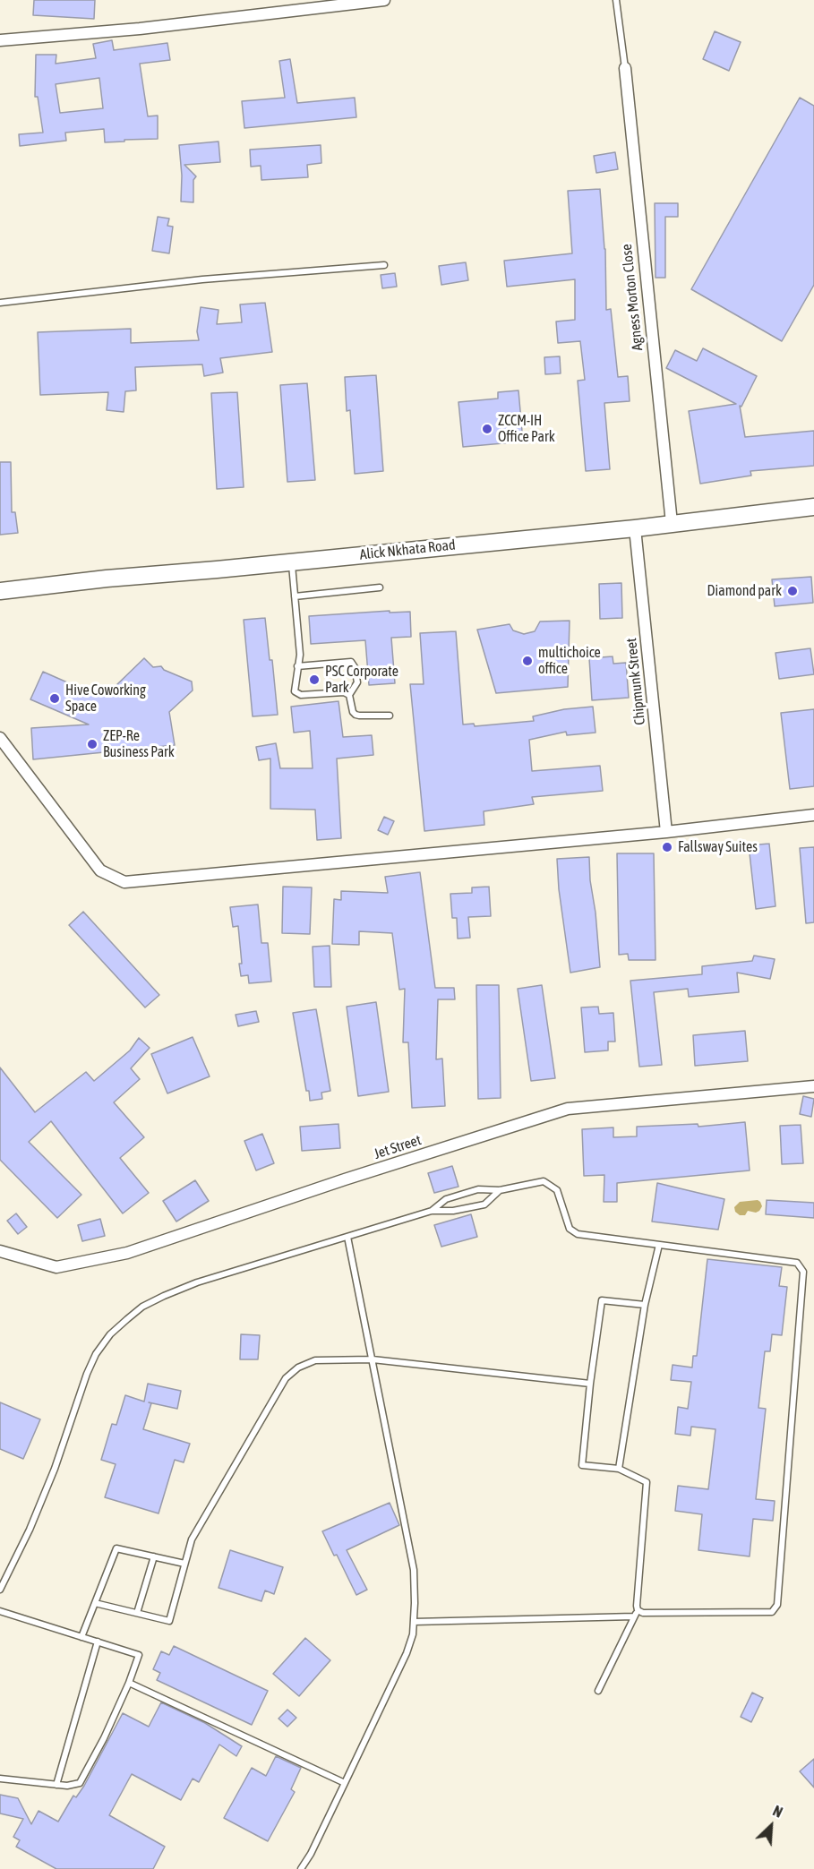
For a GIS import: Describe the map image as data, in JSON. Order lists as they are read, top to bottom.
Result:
{
  "streets": {
    "main road": ["Alick Nkhata Road"],
    "street": ["Agness Morton Close", "Chipmunk Street", "Jet Street"]
  },
  "crossings": [
    ["Agness Morton Close", "Alick Nkhata Road"],
    ["Alick Nkhata Road", "Chipmunk Street"]
  ],
  "places": [
    "ZCCM-IH Office Park",
    "Diamond park",
    "multichoice office",
    "PSC Corporate Park",
    "Hive Coworking Space",
    "ZEP-Re Business Park",
    "Fallsway Suites"
  ],
  "north": "top right"
}
